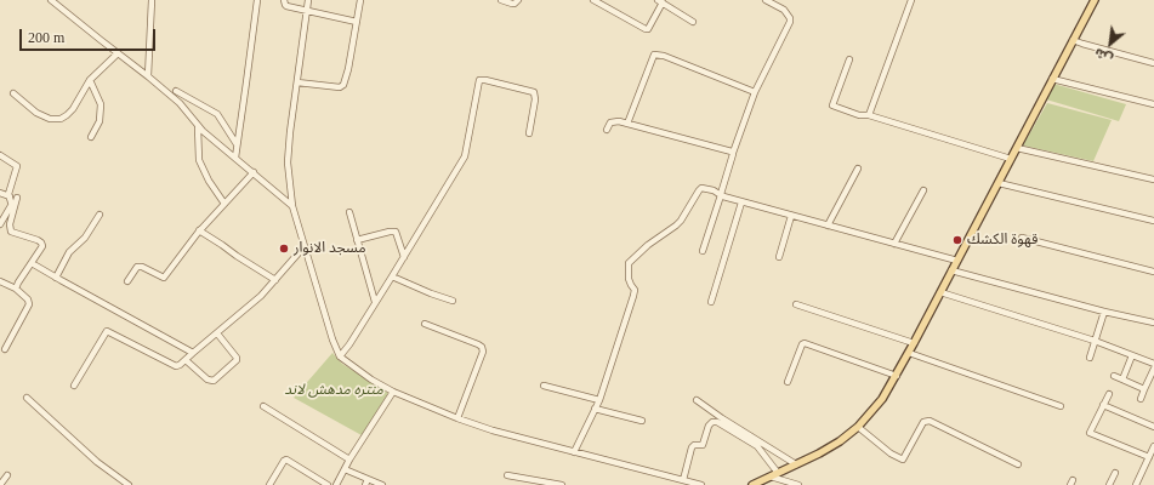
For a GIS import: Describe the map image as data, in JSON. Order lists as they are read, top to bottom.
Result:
{
  "parks": ["منتره مدهش لاند"],
  "places": ["قهوة الكشك", "مسجد الانوار"],
  "scale_bar": "200 m",
  "north": "bottom left"
}
